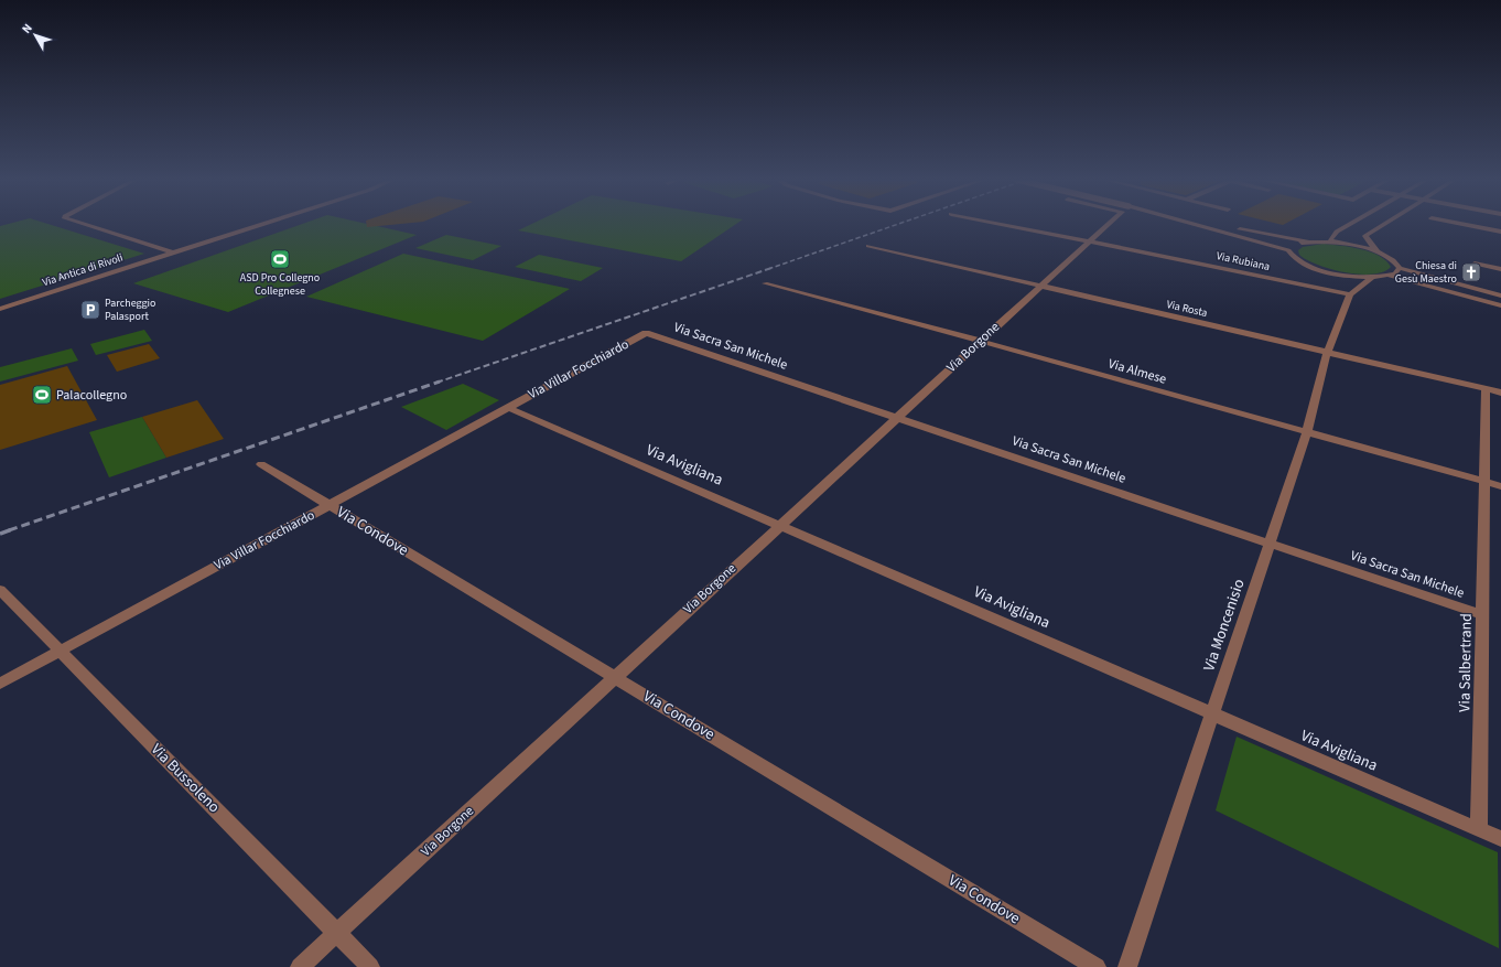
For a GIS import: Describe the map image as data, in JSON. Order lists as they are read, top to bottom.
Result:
{
  "streets": {
    "street": [
      "Via Rubiana",
      "Via Antica di Rivoli",
      "Via Rosta",
      "Via Sacra San Michele",
      "Via Borgone",
      "Via Villar Focchiardo",
      "Via Almese",
      "Via Avigliana",
      "Via Condove",
      "Via Moncenisio",
      "Via Salbertrand",
      "Via Bussoleno"
    ]
  },
  "crossings": [
    ["Via Rubiana", "Via Borgone"],
    ["Via Rubiana", "Via Moncenisio"],
    ["Via Rosta", "Via Borgone"],
    ["Via Rosta", "Via Moncenisio"],
    ["Via Rosta", "Via Salbertrand"],
    ["Via Sacra San Michele", "Via Borgone"],
    ["Via Sacra San Michele", "Via Villar Focchiardo"],
    ["Via Sacra San Michele", "Via Moncenisio"],
    ["Via Sacra San Michele", "Via Salbertrand"],
    ["Via Borgone", "Via Almese"],
    ["Via Borgone", "Via Avigliana"],
    ["Via Borgone", "Via Condove"],
    ["Via Borgone", "Via Bussoleno"],
    ["Via Villar Focchiardo", "Via Avigliana"],
    ["Via Villar Focchiardo", "Via Condove"],
    ["Via Villar Focchiardo", "Via Bussoleno"],
    ["Via Almese", "Via Moncenisio"],
    ["Via Almese", "Via Salbertrand"],
    ["Via Avigliana", "Via Moncenisio"],
    ["Via Avigliana", "Via Salbertrand"]
  ],
  "places": {
    "sports": ["ASD Pro Collegno Collegnese", "Palacollegno"],
    "church": ["Chiesa di Gesù Maestro"],
    "parking": ["Parcheggio Palasport"]
  },
  "north": "top left"
}
